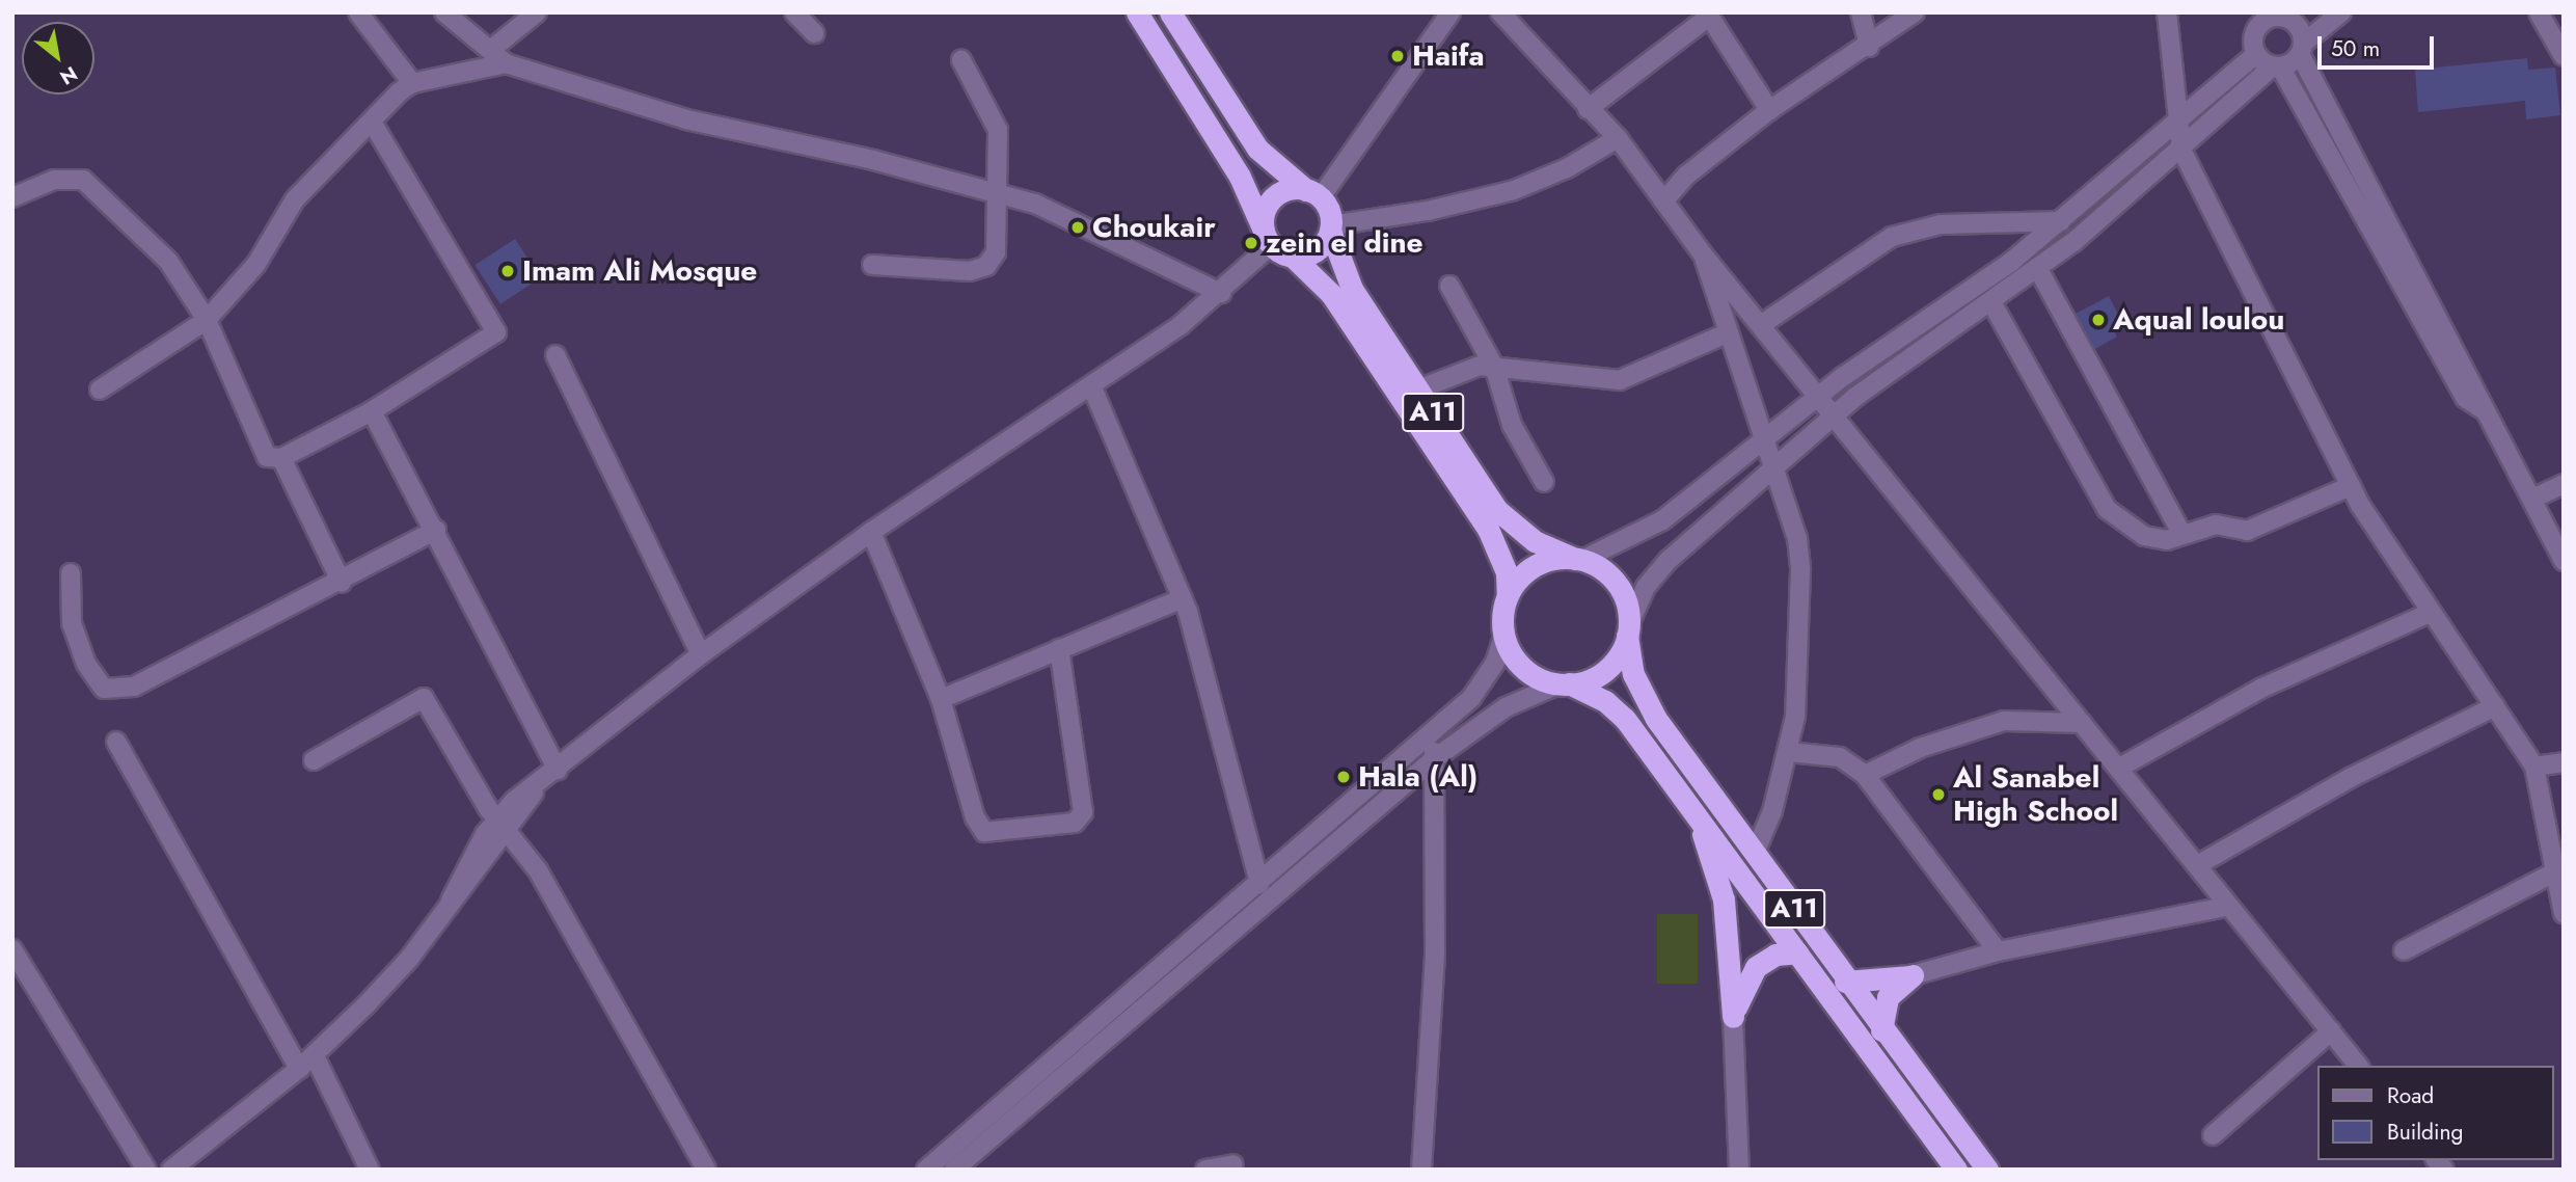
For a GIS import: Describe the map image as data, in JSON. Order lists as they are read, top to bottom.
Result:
{
  "streets": {
    "highway": ["A11"]
  },
  "places": [
    "Haifa",
    "Choukair",
    "zein el dine",
    "Imam Ali Mosque",
    "Aqual loulou",
    "Hala (Al)",
    "Al Sanabel High School"
  ],
  "legend": ["Road", "Building"],
  "scale_bar": "50 m",
  "north": "bottom right"
}
